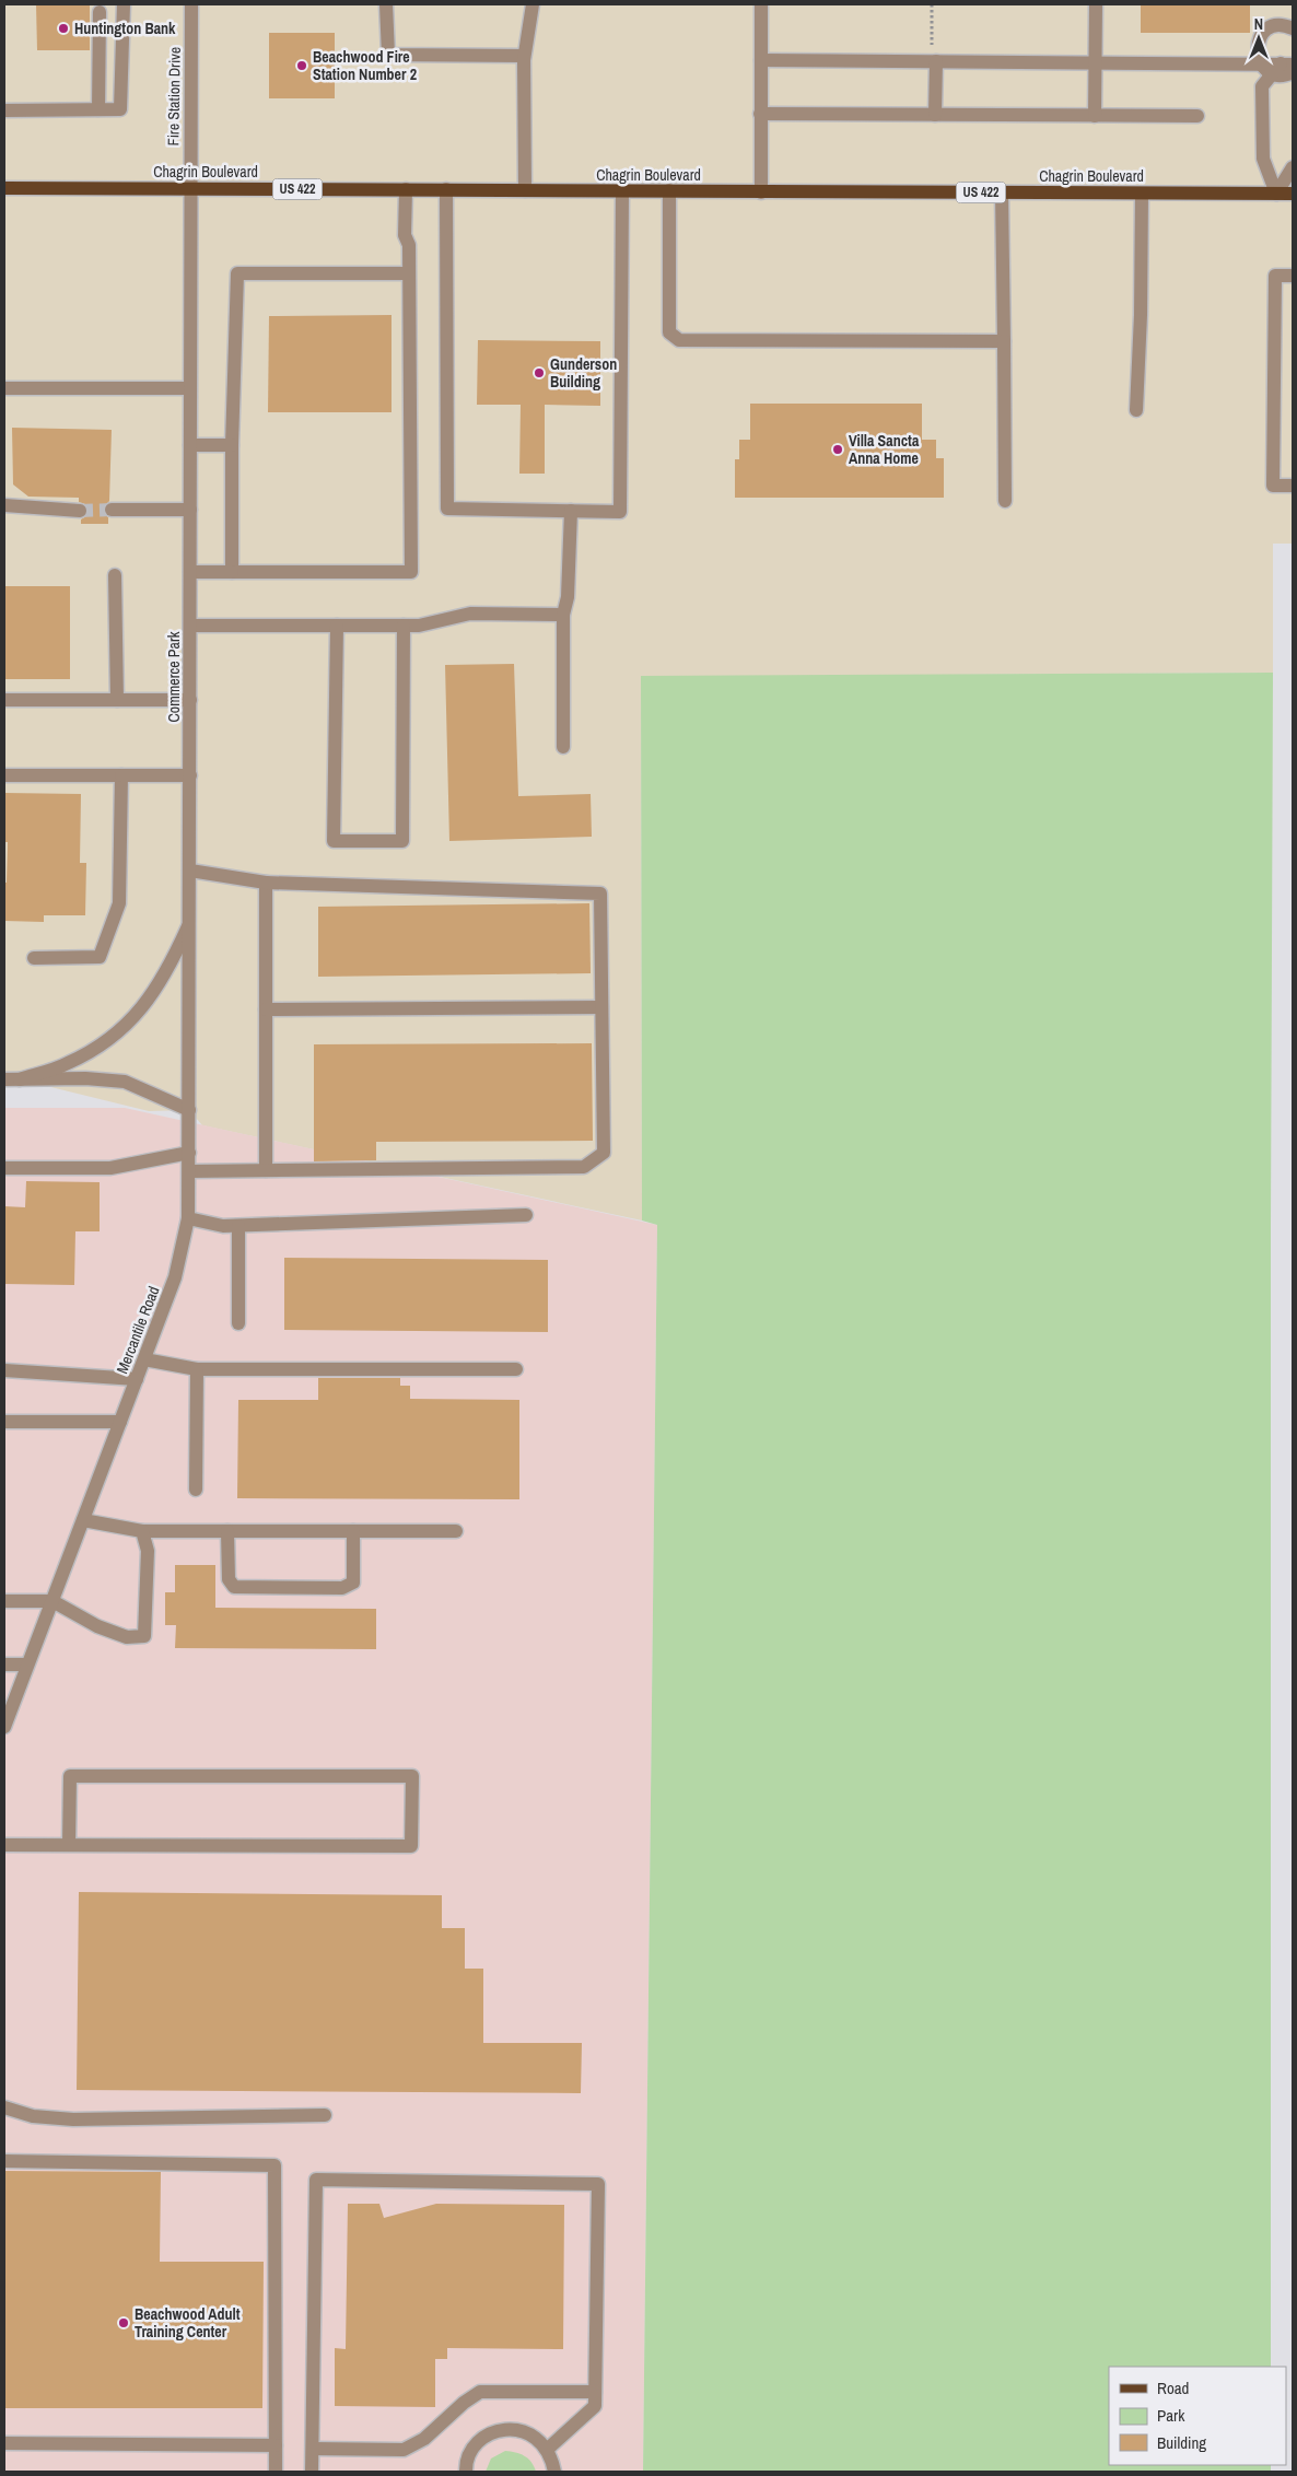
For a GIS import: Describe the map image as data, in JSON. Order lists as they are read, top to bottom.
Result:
{
  "streets": {
    "main road": ["Chagrin Boulevard", "US 422"],
    "street": ["Fire Station Drive", "Commerce Park", "Mercantile Road"]
  },
  "crossings": [
    ["Fire Station Drive", "Chagrin Boulevard"],
    ["Fire Station Drive", "Commerce Park"],
    ["Chagrin Boulevard", "Commerce Park"],
    ["Commerce Park", "Mercantile Road"]
  ],
  "places": [
    "Huntington Bank",
    "Beachwood Fire Station Number 2",
    "Gunderson Building",
    "Villa Sancta Anna Home",
    "Beachwood Adult Training Center"
  ],
  "legend": ["Road", "Park", "Building"],
  "north": "top"
}
